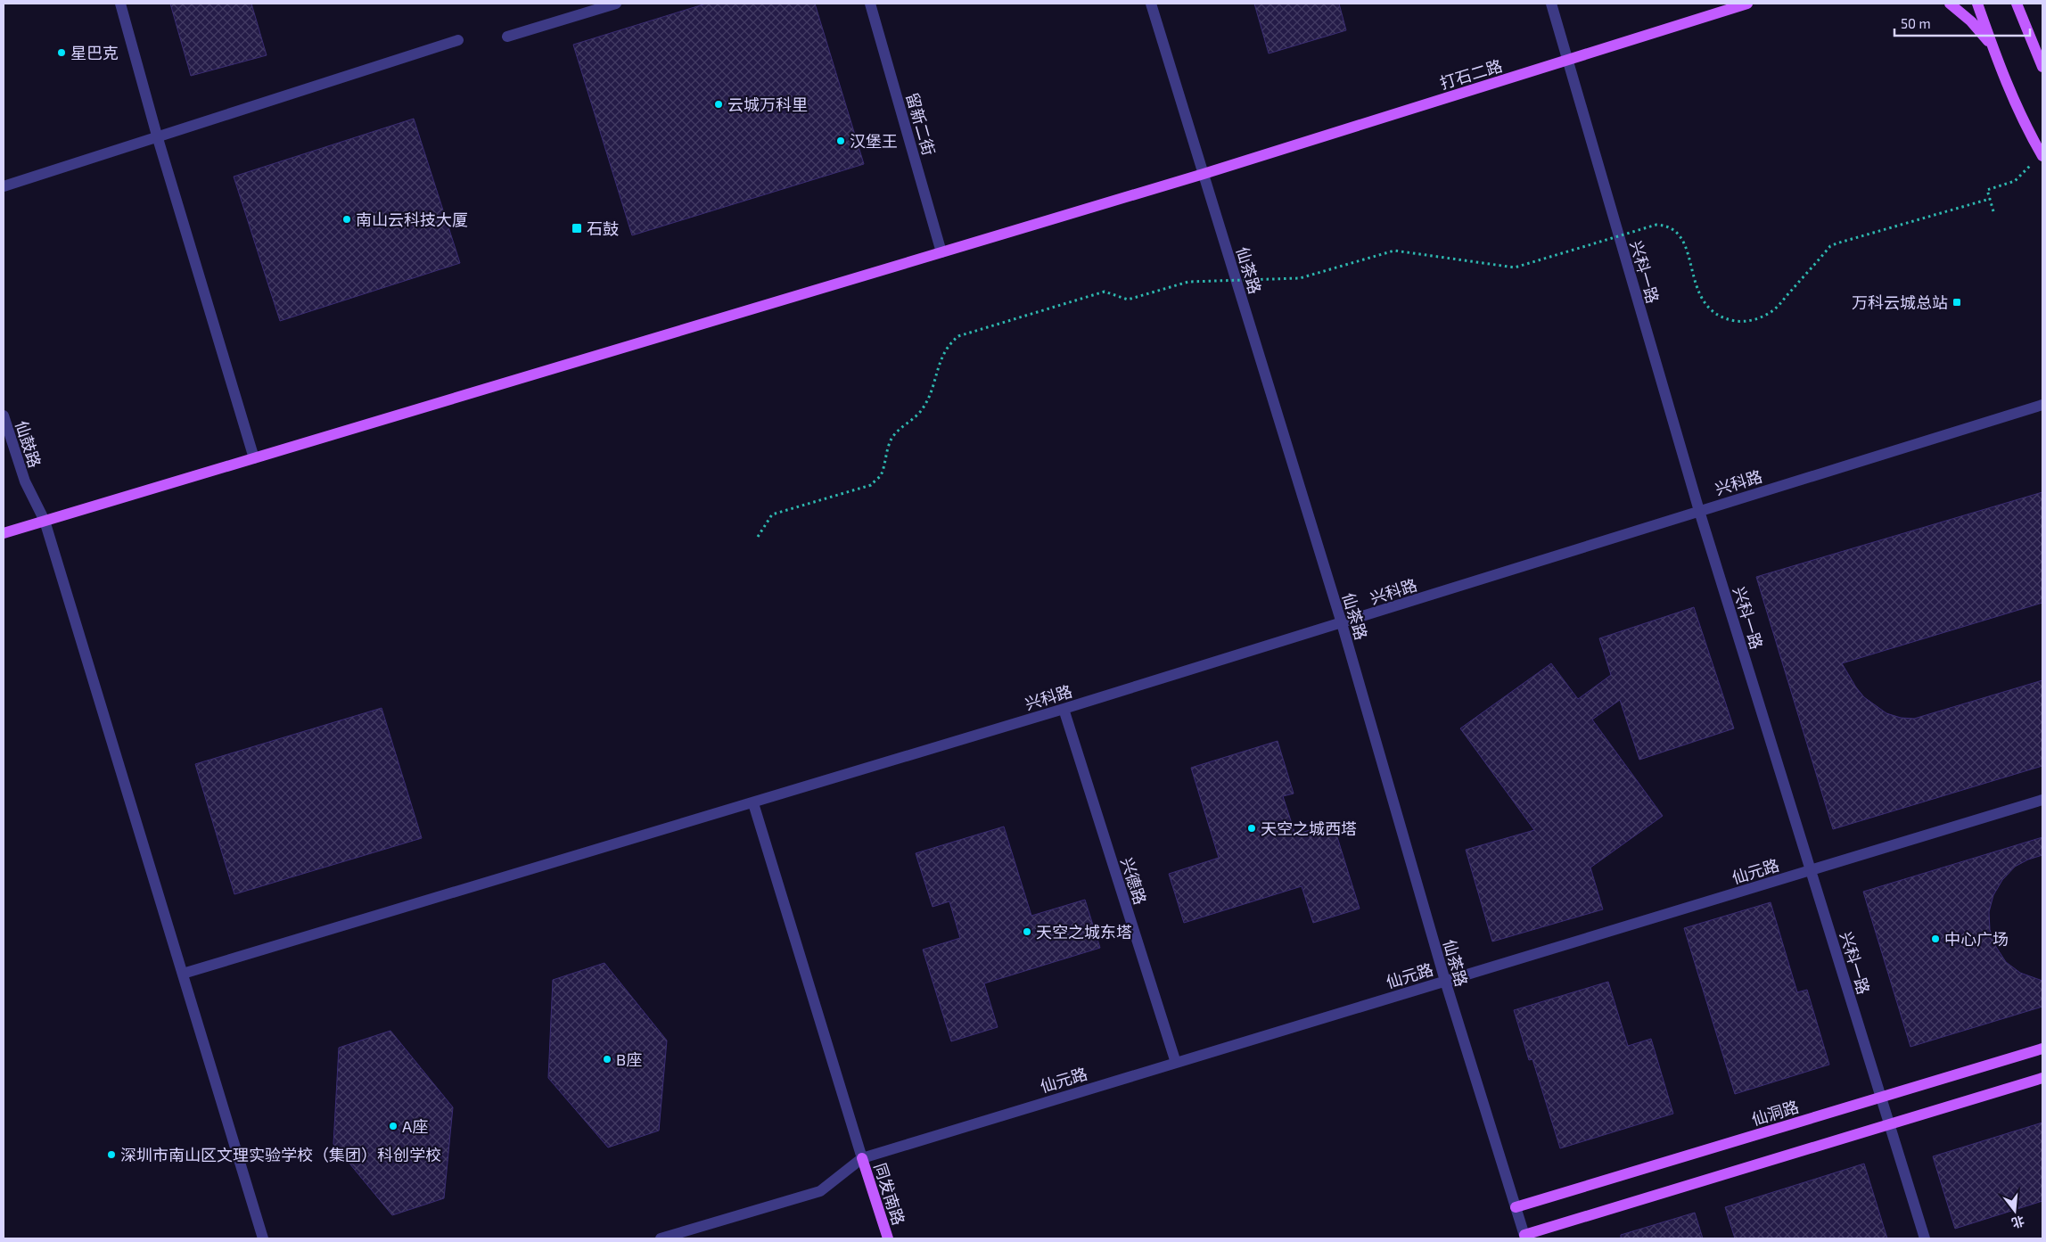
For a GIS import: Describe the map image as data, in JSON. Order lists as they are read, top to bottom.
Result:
{
  "streets": {
    "main road": ["打石二路", "仙洞路", "同发南路"],
    "street": [
      "留新二街",
      "仙茶路",
      "兴科一路",
      "仙鼓路",
      "兴科路",
      "仙元路",
      "兴德路"
    ]
  },
  "crossings": [
    ["打石二路", "留新二街"],
    ["打石二路", "仙茶路"],
    ["打石二路", "兴科一路"],
    ["打石二路", "仙鼓路"],
    ["仙茶路", "兴科路"],
    ["仙茶路", "仙元路"],
    ["仙茶路", "仙洞路"],
    ["兴科一路", "兴科路"],
    ["兴科一路", "仙元路"],
    ["兴科一路", "仙洞路"],
    ["仙鼓路", "兴科路"],
    ["兴科路", "兴德路"],
    ["仙元路", "兴德路"],
    ["仙元路", "同发南路"]
  ],
  "places": {
    "other": [
      "星巴克",
      "云城万科里",
      "汉堡王",
      "南山云科技大厦",
      "天空之城西塔",
      "天空之城东塔",
      "中心广场",
      "B座",
      "A座",
      "深圳市南山区文理实验学校（集团）科创学校"
    ],
    "transit": ["石鼓", "万科云城总站"]
  },
  "scale_bar": "50 m",
  "north": "bottom"
}
